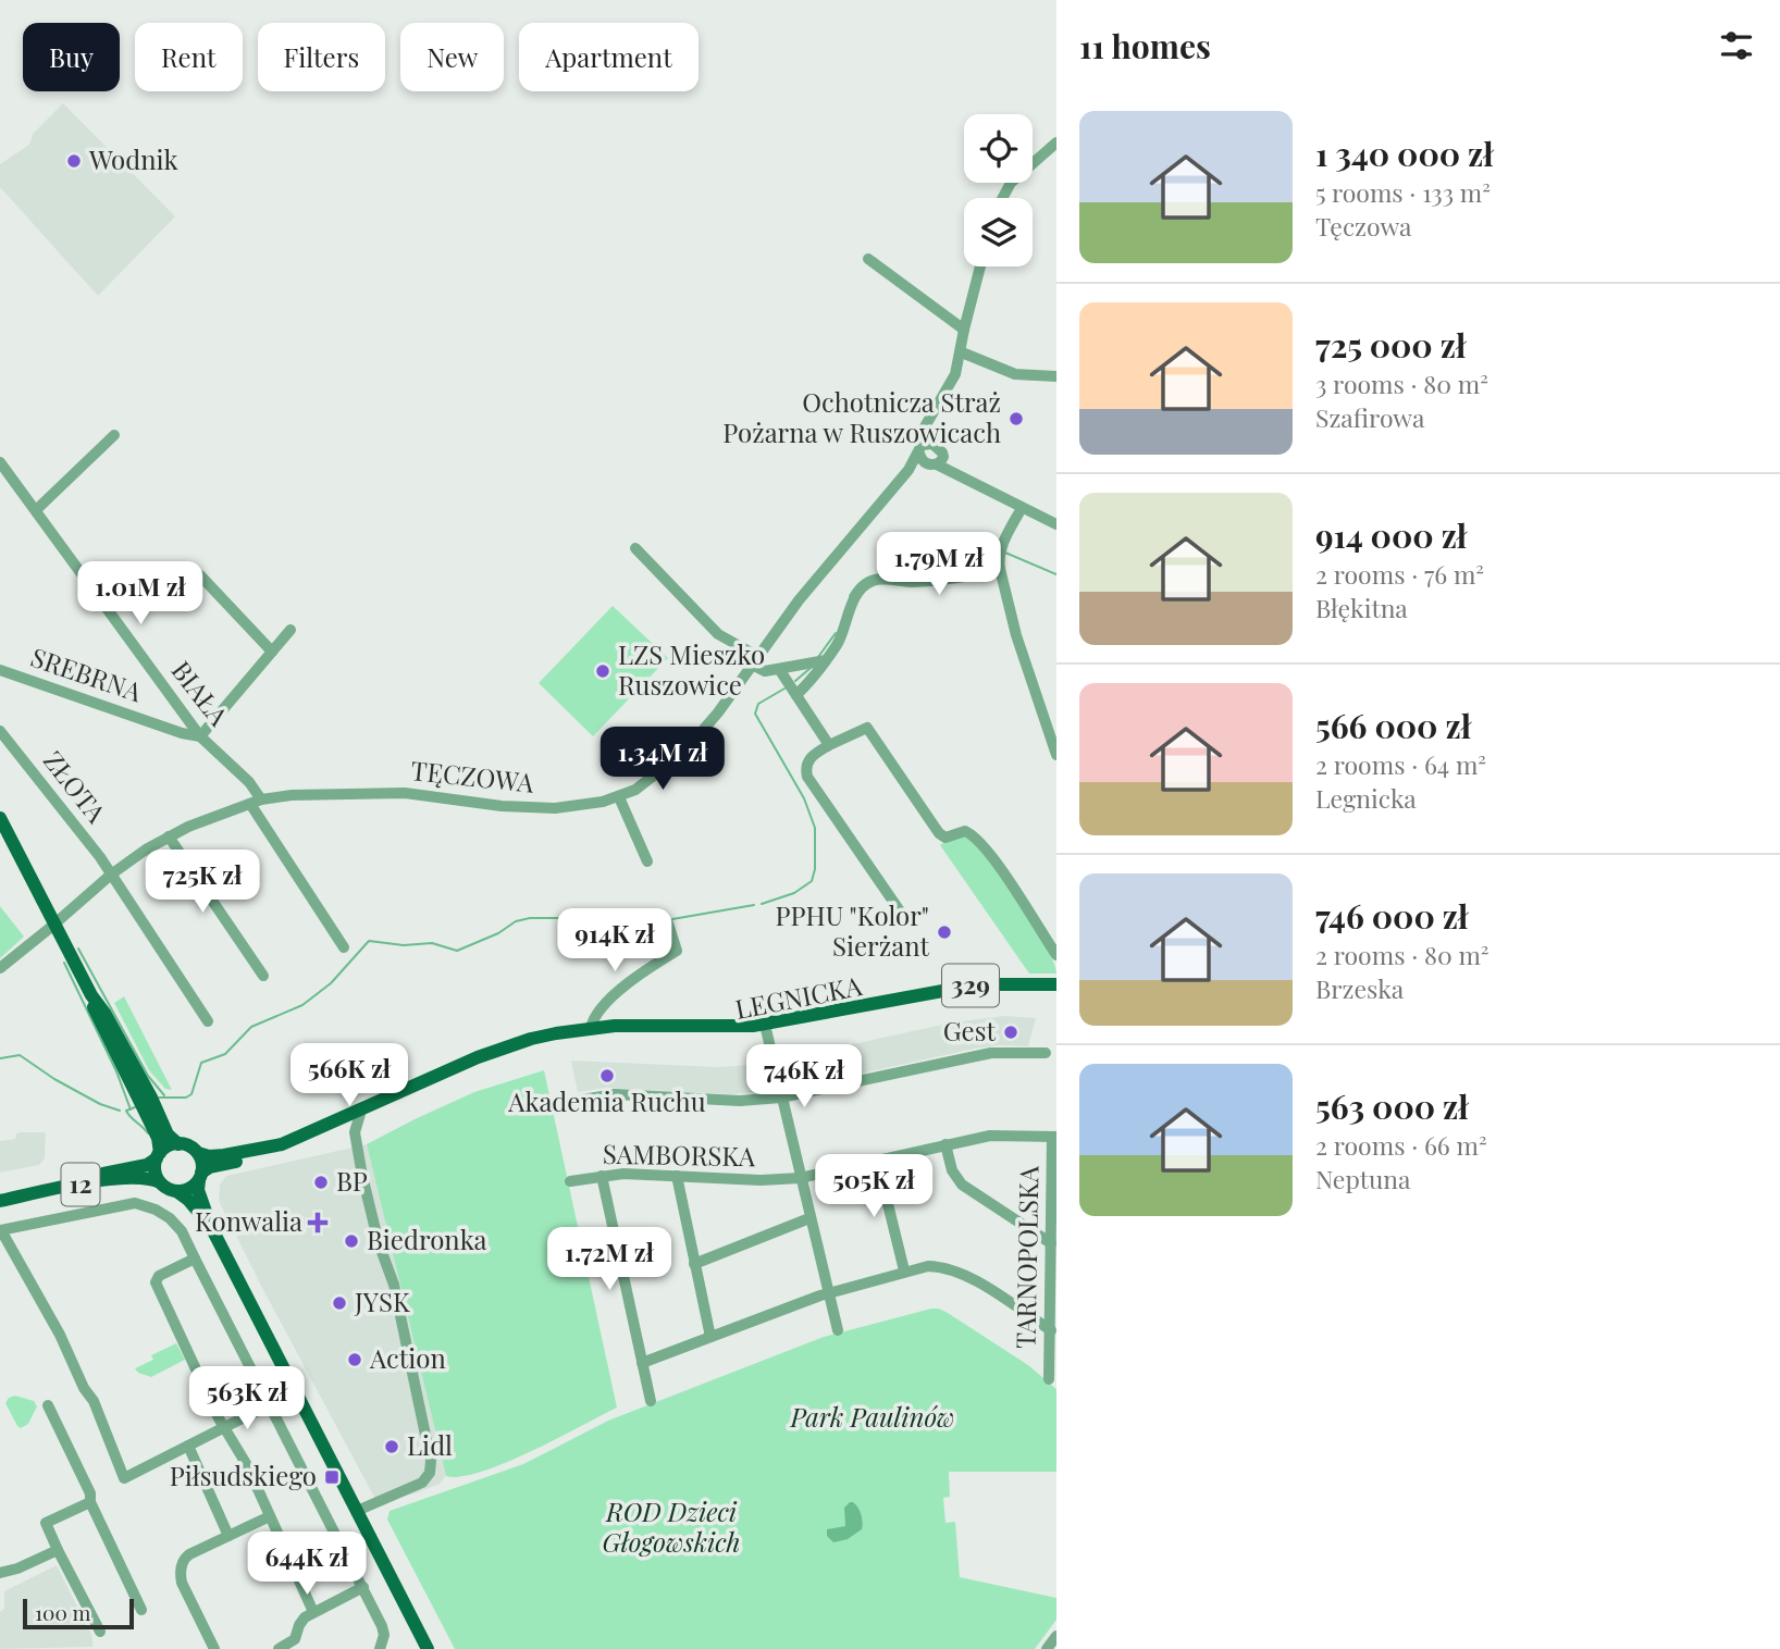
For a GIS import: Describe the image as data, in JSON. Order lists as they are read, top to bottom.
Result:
{
  "streets": {
    "main road": ["329", "LEGNICKA", "12"],
    "street": [
      "SREBRNA",
      "BIAŁA",
      "TĘCZOWA",
      "ZŁOTA",
      "SAMBORSKA",
      "TARNOPOLSKA"
    ]
  },
  "crossings": [
    ["SREBRNA", "BIAŁA"],
    ["BIAŁA", "TĘCZOWA"],
    ["TĘCZOWA", "ZŁOTA"],
    ["LEGNICKA", "12"],
    ["SAMBORSKA", "TARNOPOLSKA"]
  ],
  "parks": ["Park Paulinów", "ROD Dzieci Głogowskich"],
  "places": {
    "other": [
      "Wodnik",
      "Ochotnicza Straż Pożarna w Ruszowicach",
      "LZS Mieszko Ruszowice",
      "PPHU \"Kolor\" Sierżant",
      "Gest",
      "Akademia Ruchu",
      "BP",
      "Biedronka",
      "JYSK",
      "Action",
      "Lidl"
    ],
    "health": ["Konwalia"],
    "transit": ["Piłsudskiego"]
  },
  "scale_bar": "100 m",
  "page": {
    "heading": "11 homes",
    "chip": [
      "Buy",
      "Rent",
      "Filters",
      "New",
      "Apartment"
    ],
    "list": [
      {
        "name": "1 340 000 zł",
        "note": "5 rooms · 133 m² · Tęczowa"
      },
      {
        "name": "725 000 zł",
        "note": "3 rooms · 80 m² · Szafirowa"
      },
      {
        "name": "914 000 zł",
        "note": "2 rooms · 76 m² · Błękitna"
      },
      {
        "name": "566 000 zł",
        "note": "2 rooms · 64 m² · Legnicka"
      },
      {
        "name": "746 000 zł",
        "note": "2 rooms · 80 m² · Brzeska"
      },
      {
        "name": "563 000 zł",
        "note": "2 rooms · 66 m² · Neptuna"
      }
    ],
    "price": [
      "1.79M zł",
      "1.01M zł",
      "1.34M zł",
      "725K zł",
      "914K zł",
      "566K zł",
      "746K zł",
      "505K zł",
      "1.72M zł",
      "563K zł",
      "644K zł"
    ],
    "scale": "100 m"
  }
}
